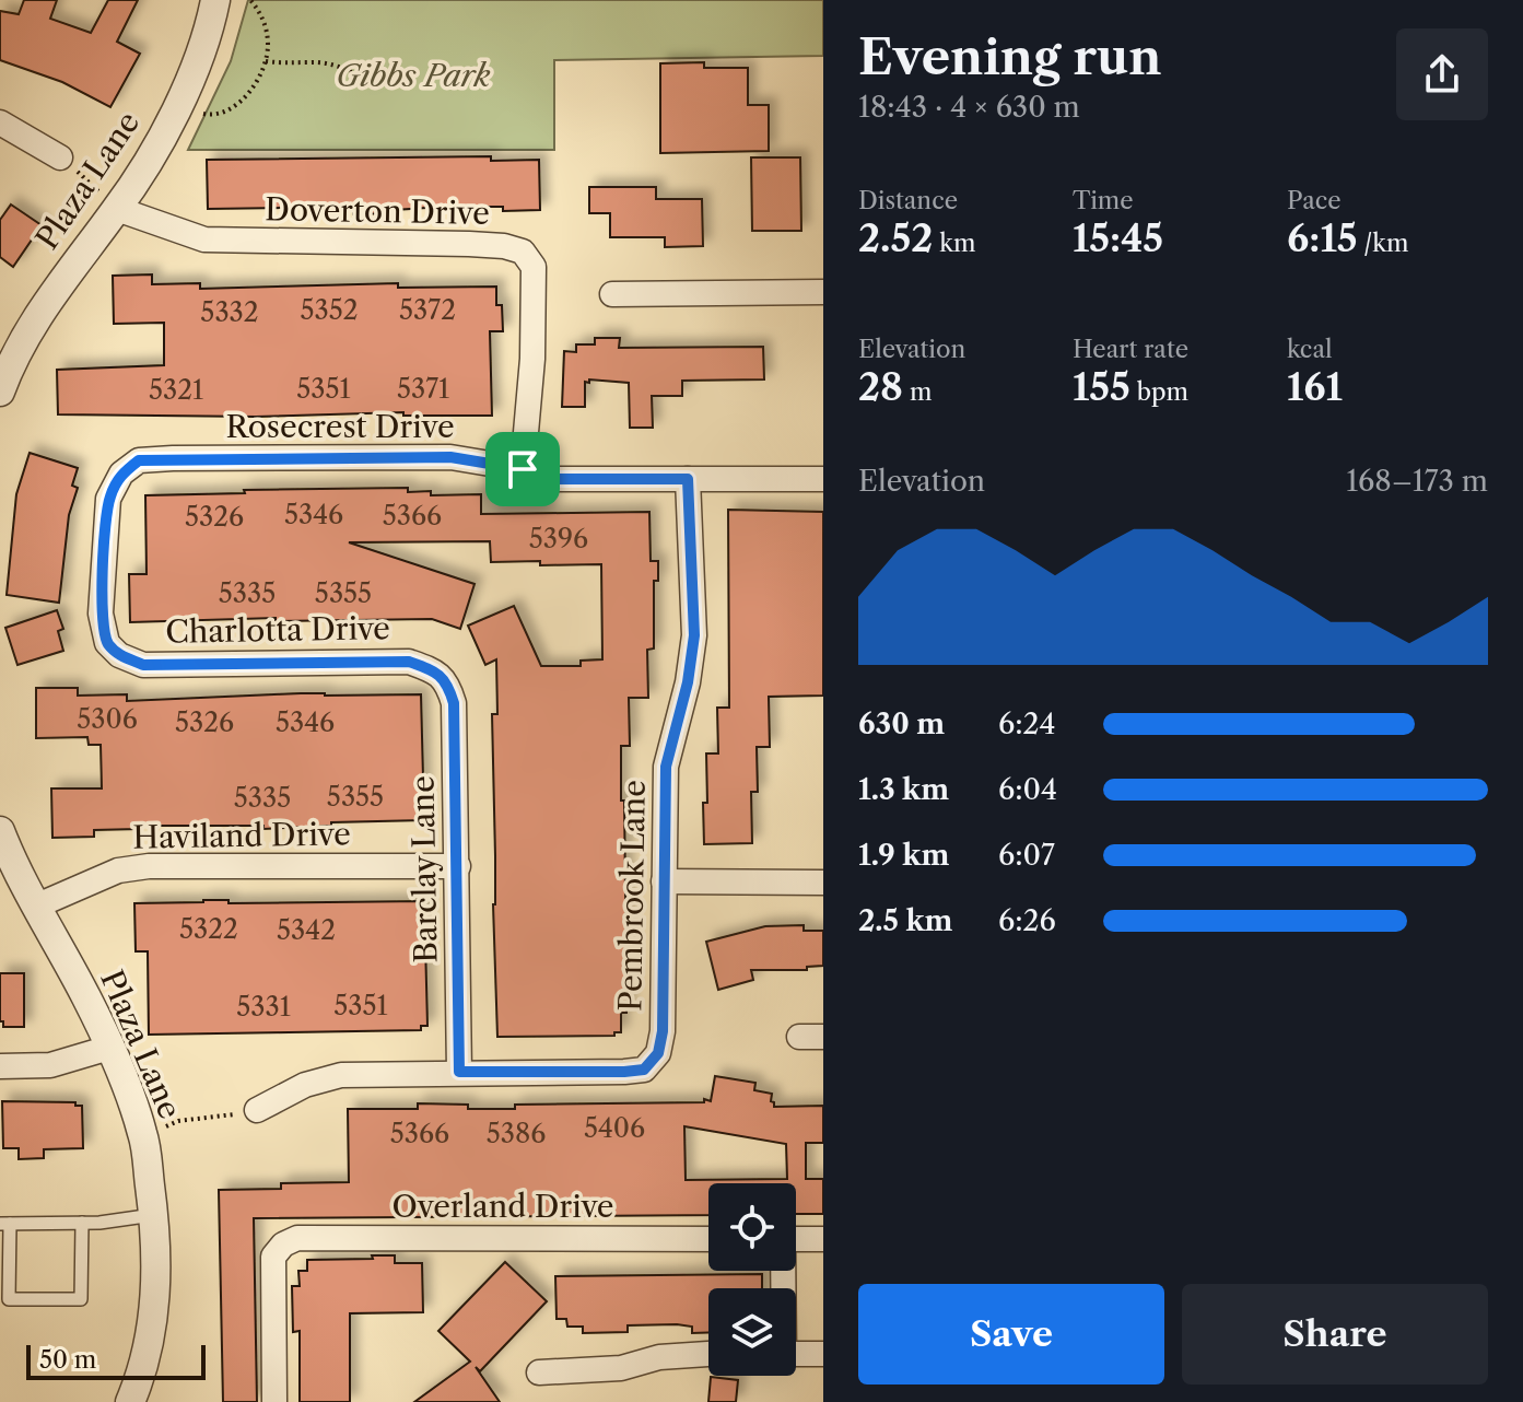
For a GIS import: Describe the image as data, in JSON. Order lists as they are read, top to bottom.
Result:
{
  "streets": {
    "street": [
      "Plaza Lane",
      "Doverton Drive",
      "Rosecrest Drive",
      "Charlotta Drive",
      "Haviland Drive",
      "Barclay Lane",
      "Pembrook Lane",
      "Overland Drive"
    ]
  },
  "crossings": [
    ["Plaza Lane", "Doverton Drive"],
    ["Plaza Lane", "Haviland Drive"],
    ["Doverton Drive", "Rosecrest Drive"],
    ["Rosecrest Drive", "Charlotta Drive"],
    ["Rosecrest Drive", "Pembrook Lane"],
    ["Charlotta Drive", "Barclay Lane"],
    ["Haviland Drive", "Barclay Lane"],
    ["Barclay Lane", "Pembrook Lane"]
  ],
  "parks": ["Gibbs Park"],
  "house_numbers": [
    "5352",
    "5372",
    "5332",
    "5351",
    "5371",
    "5321",
    "5346",
    "5366",
    "5326",
    "5396",
    "5335",
    "5355",
    "5306",
    "5326",
    "5346",
    "5355",
    "5335",
    "5322",
    "5342",
    "5351",
    "5331",
    "5406",
    "5366",
    "5386"
  ],
  "scale_bar": "50 m",
  "page": {
    "heading": ["Evening run", "18:43 · 4 × 630 m"],
    "stats": [
      ["Distance", "2.52 km"],
      ["Time", "15:45"],
      ["Pace", "6:15 /km"],
      ["Elevation", "28 m"],
      ["Heart rate", "155 bpm"],
      ["kcal", "161"]
    ],
    "chart": ["Elevation", "168–173 m"],
    "list": [
      {
        "name": "630 m",
        "note": "6:24"
      },
      {
        "name": "1.3 km",
        "note": "6:04"
      },
      {
        "name": "1.9 km",
        "note": "6:07"
      },
      {
        "name": "2.5 km",
        "note": "6:26"
      }
    ],
    "buttons": ["Save", "Share"],
    "scale": "50 m"
  }
}
